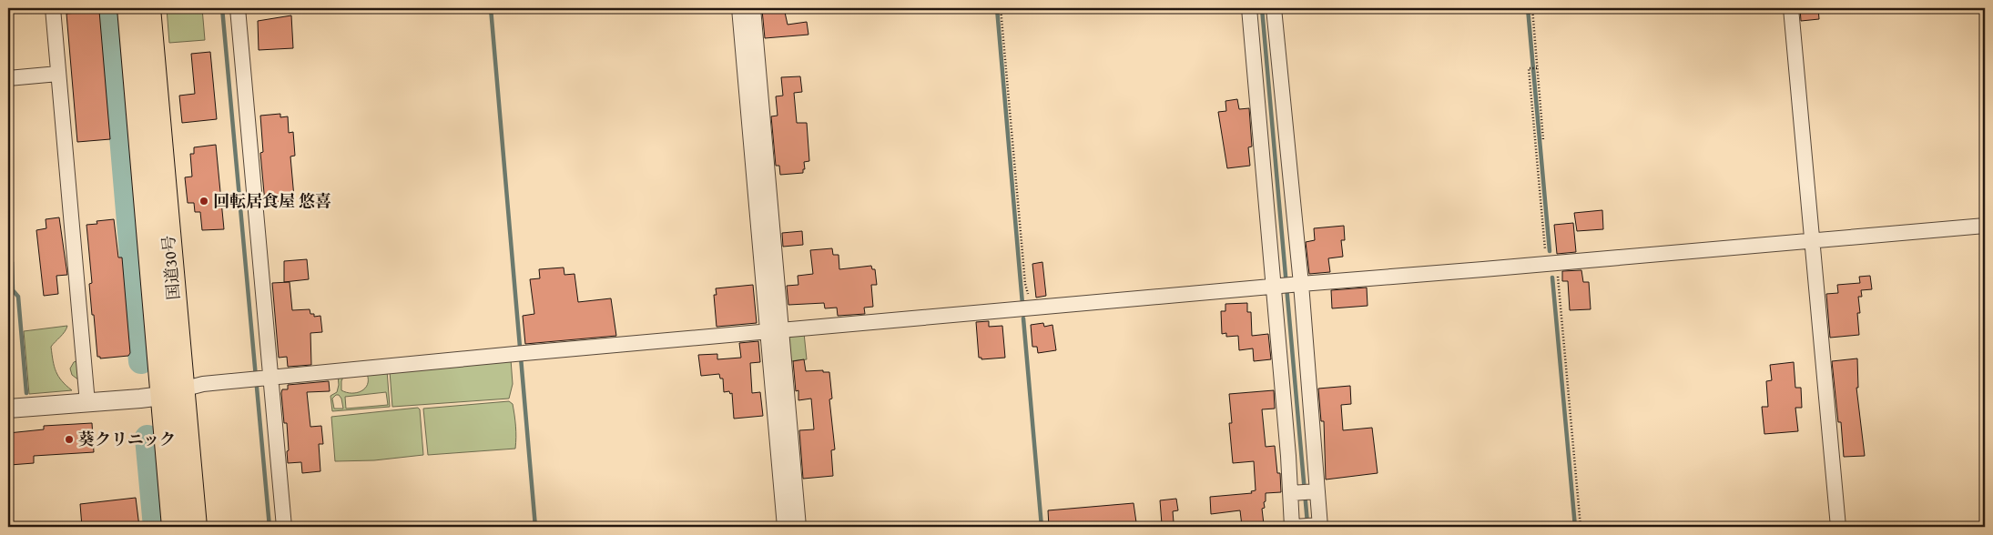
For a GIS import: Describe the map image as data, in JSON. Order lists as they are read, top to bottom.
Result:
{
  "streets": {
    "highway": ["国道30号"]
  },
  "places": ["回転居食屋 悠喜", "葵クリニック"]
}
